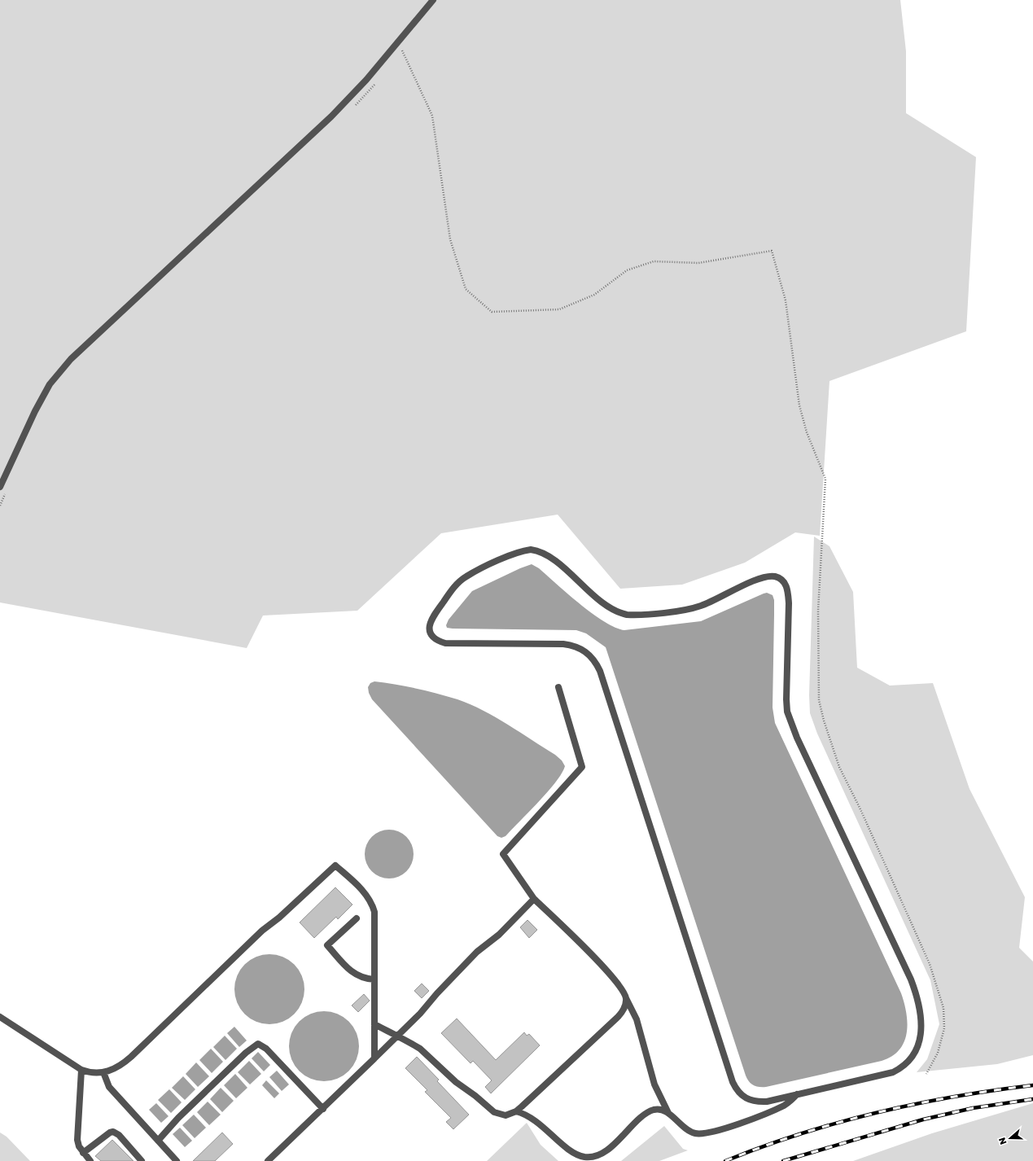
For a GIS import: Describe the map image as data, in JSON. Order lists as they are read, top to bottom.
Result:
{
  "north": "left"
}
